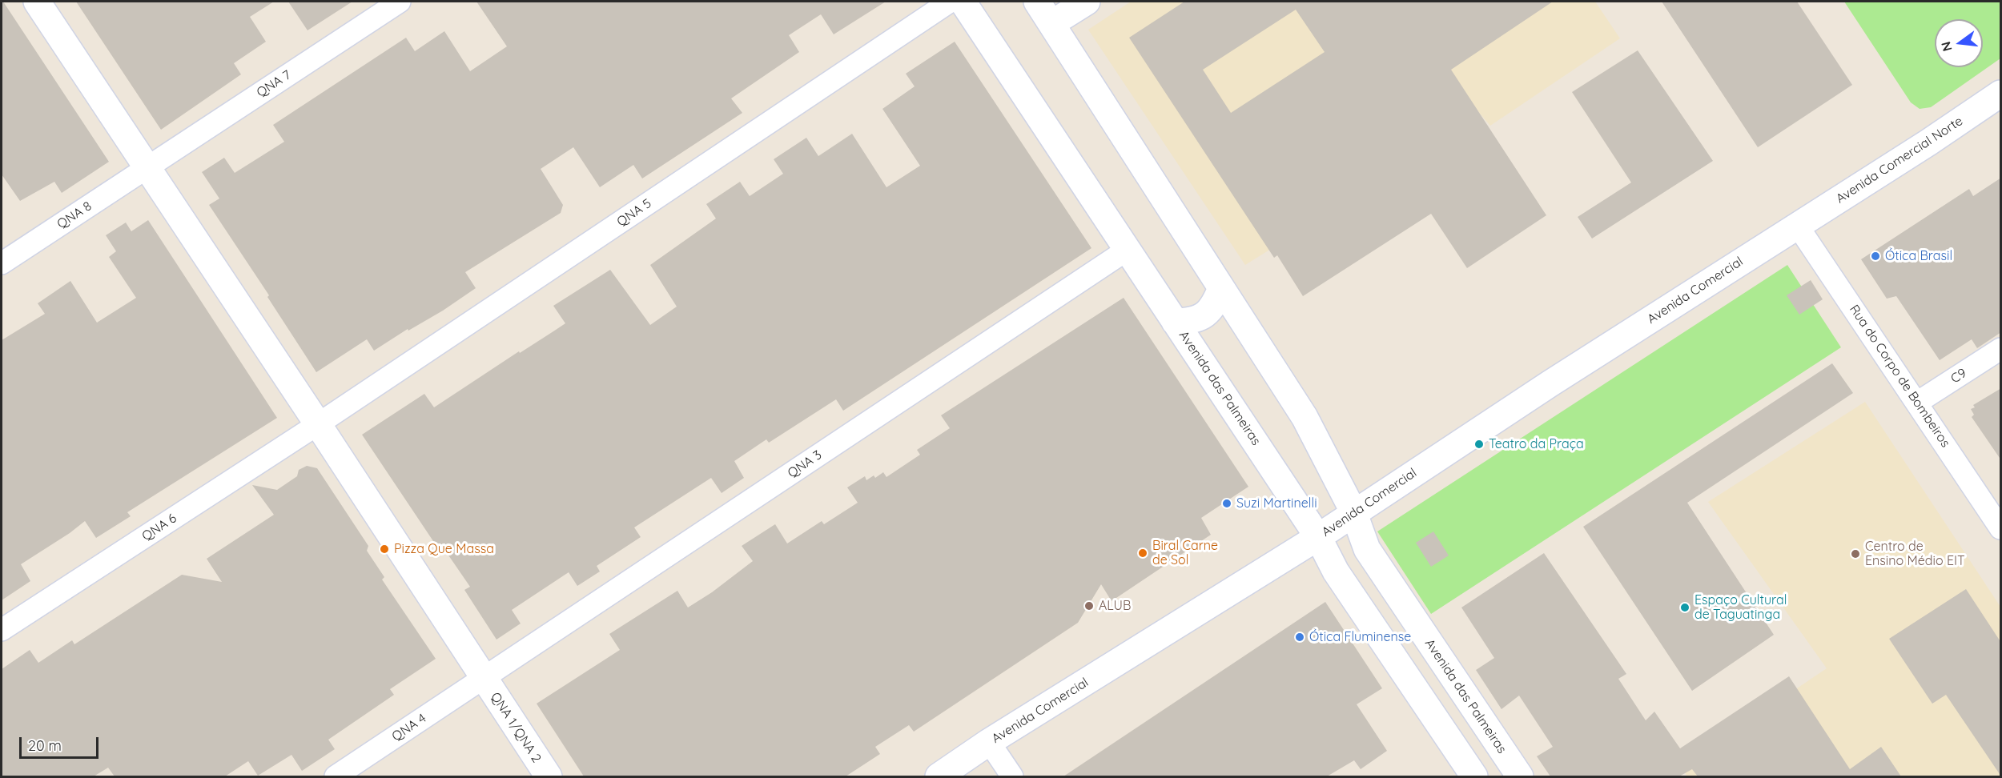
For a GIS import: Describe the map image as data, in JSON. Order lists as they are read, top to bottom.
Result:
{
  "streets": {
    "main road": [
      "Avenida Comercial Norte",
      "Avenida Comercial",
      "Avenida das Palmeiras",
      "QNA 1/QNA 2"
    ],
    "street": [
      "QNA 7",
      "QNA 5",
      "QNA 8",
      "Rua do Corpo de Bombeiros",
      "C9",
      "QNA 3",
      "QNA 6",
      "QNA 4"
    ]
  },
  "crossings": [
    ["QNA 7", "QNA 8"],
    ["QNA 7", "QNA 1/QNA 2"],
    ["Avenida Comercial Norte", "Avenida Comercial"],
    ["Avenida Comercial Norte", "Rua do Corpo de Bombeiros"],
    ["QNA 5", "QNA 6"],
    ["QNA 5", "QNA 1/QNA 2"],
    ["QNA 8", "QNA 1/QNA 2"],
    ["Avenida Comercial", "Rua do Corpo de Bombeiros"],
    ["Avenida Comercial", "Avenida das Palmeiras"],
    ["Rua do Corpo de Bombeiros", "C9"],
    ["Avenida das Palmeiras", "QNA 3"],
    ["QNA 3", "QNA 4"],
    ["QNA 3", "QNA 1/QNA 2"],
    ["QNA 6", "QNA 1/QNA 2"],
    ["QNA 4", "QNA 1/QNA 2"]
  ],
  "places": [
    "Ótica Brasil",
    "Teatro da Praça",
    "Suzi Martinelli",
    "Pizza Que Massa",
    "Biral Carne de Sol",
    "Centro de Ensino Médio EIT",
    "ALUB",
    "Espaço Cultural de Taguatinga",
    "Ótica Fluminense"
  ],
  "scale_bar": "20 m",
  "north": "left"
}
